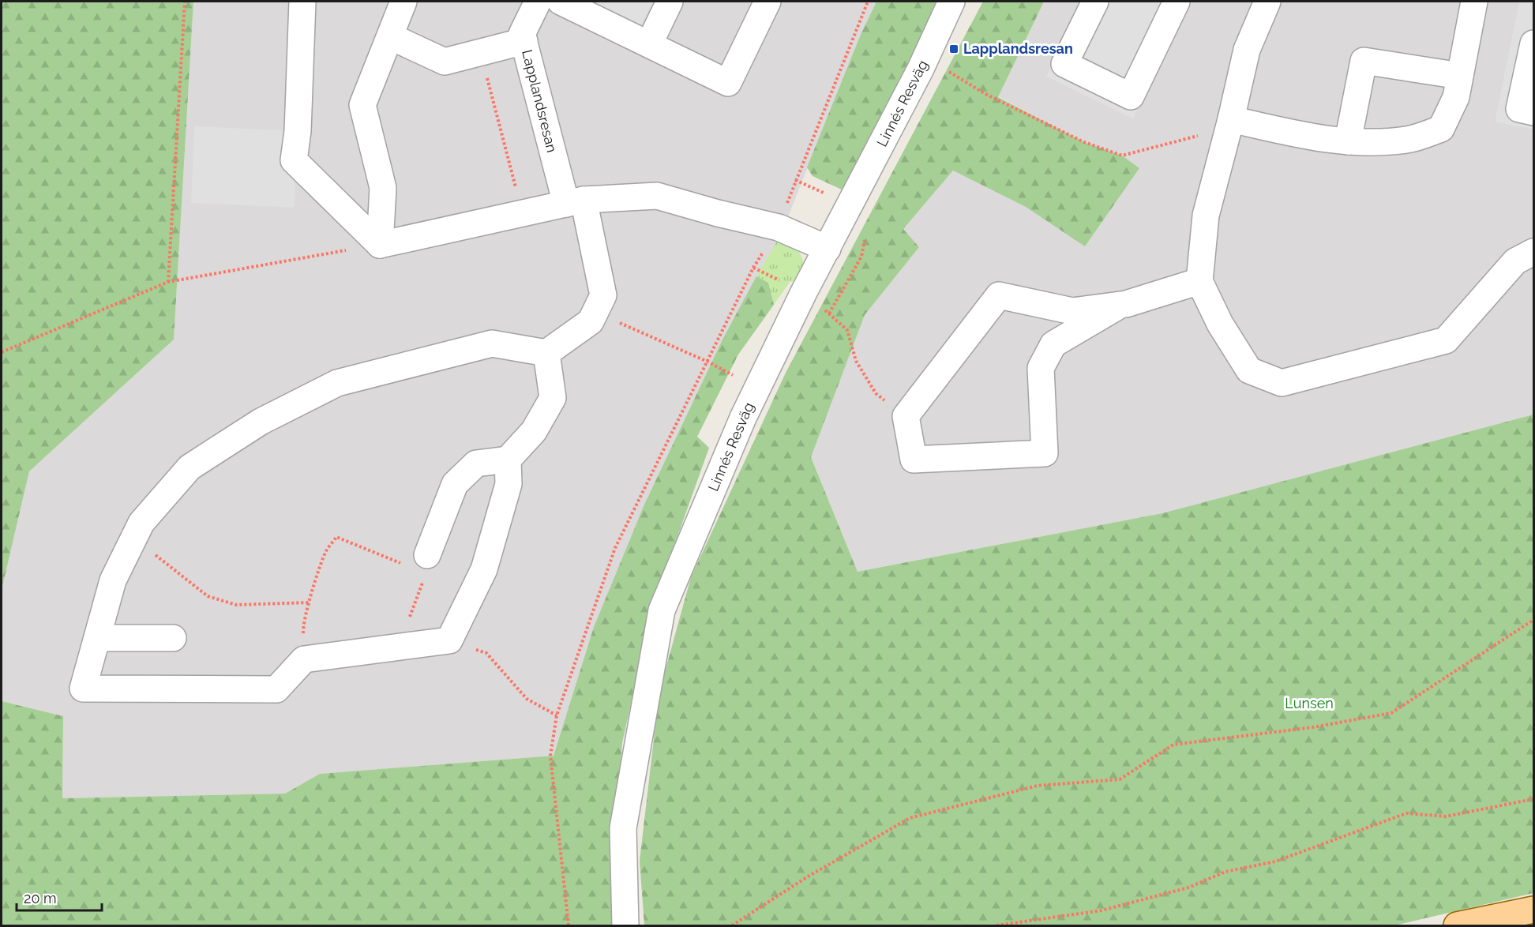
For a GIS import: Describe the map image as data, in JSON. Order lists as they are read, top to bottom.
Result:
{
  "streets": {
    "street": ["Lapplandsresan", "Linnés Resväg"]
  },
  "parks": ["Lunsen"],
  "places": {
    "transit": ["Lapplandsresan"]
  },
  "scale_bar": "20 m"
}
